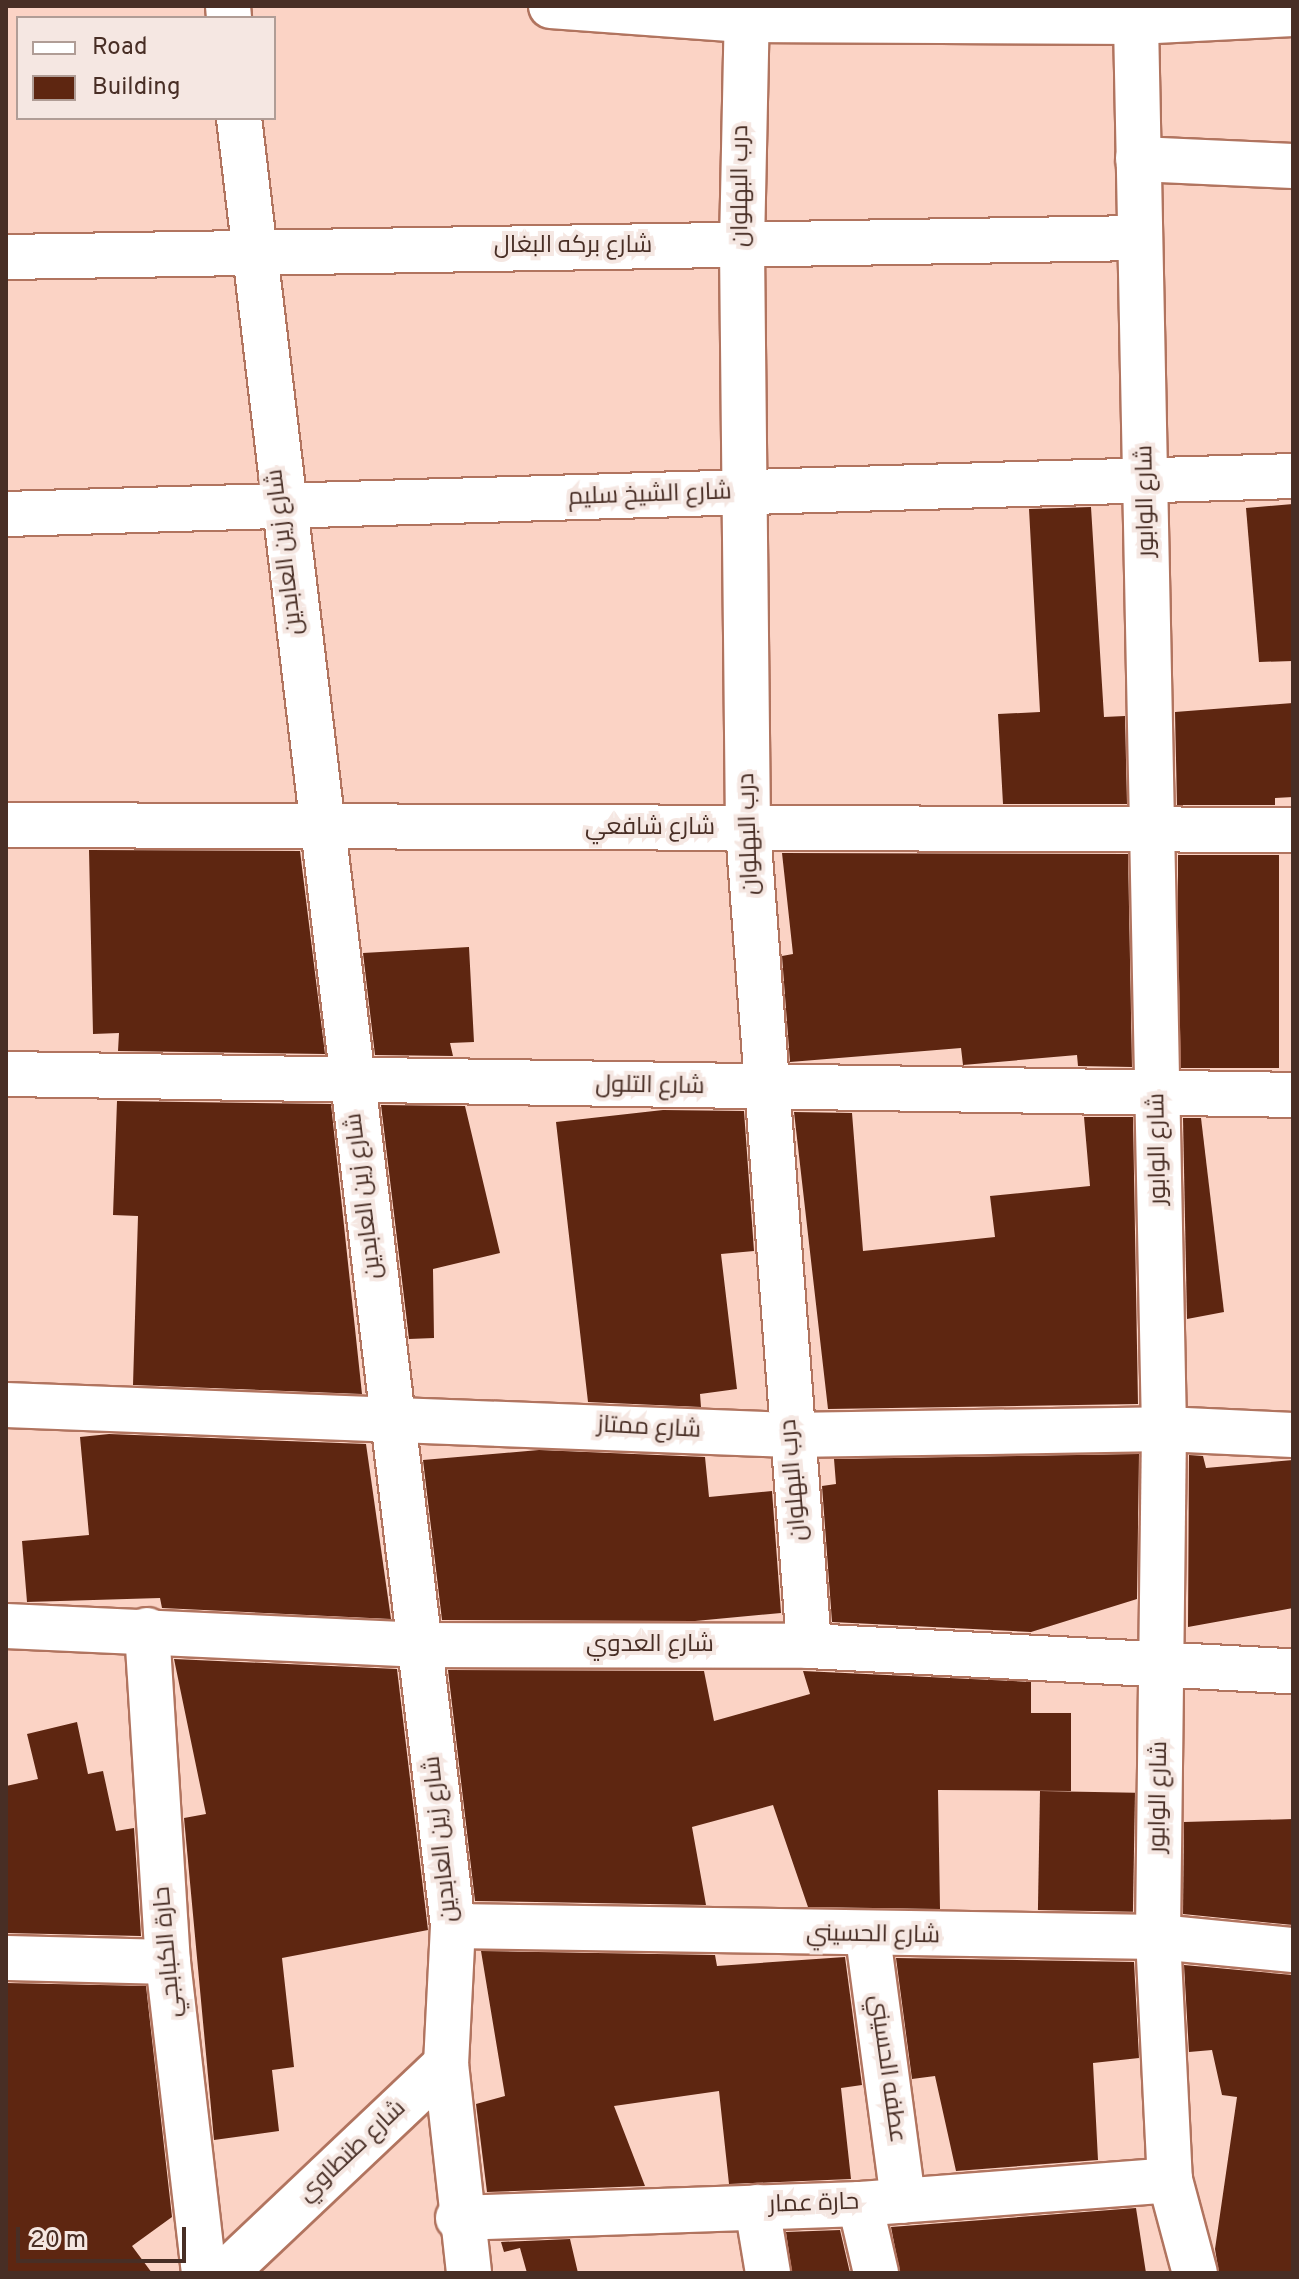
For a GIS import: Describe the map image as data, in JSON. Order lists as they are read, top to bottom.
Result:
{
  "streets": {
    "street": [
      "درب البهلوان",
      "شارع بركه البغال",
      "شارع الشيخ سليم",
      "شارع الوابور",
      "شارع زين العابدين",
      "شارع شافعي",
      "شارع التلول",
      "شارع ممتاز",
      "شارع العدوي",
      "شارع الحسيني",
      "حارة الكبابجي",
      "عطفه الحسيني",
      "شارع طنطاوي",
      "حارة عمار"
    ]
  },
  "crossings": [
    ["درب البهلوان", "شارع بركه البغال"],
    ["درب البهلوان", "شارع الشيخ سليم"],
    ["درب البهلوان", "شارع شافعي"],
    ["درب البهلوان", "شارع التلول"],
    ["درب البهلوان", "شارع ممتاز"],
    ["درب البهلوان", "شارع العدوي"],
    ["شارع بركه البغال", "شارع الوابور"],
    ["شارع بركه البغال", "شارع زين العابدين"],
    ["شارع الشيخ سليم", "شارع الوابور"],
    ["شارع الشيخ سليم", "شارع زين العابدين"],
    ["شارع الوابور", "شارع شافعي"],
    ["شارع الوابور", "شارع التلول"],
    ["شارع الوابور", "شارع ممتاز"],
    ["شارع الوابور", "شارع العدوي"],
    ["شارع الوابور", "شارع الحسيني"],
    ["شارع الوابور", "حارة عمار"],
    ["شارع زين العابدين", "شارع شافعي"],
    ["شارع زين العابدين", "شارع التلول"],
    ["شارع زين العابدين", "شارع ممتاز"],
    ["شارع زين العابدين", "شارع العدوي"],
    ["شارع زين العابدين", "شارع الحسيني"],
    ["شارع زين العابدين", "شارع طنطاوي"],
    ["شارع زين العابدين", "حارة عمار"],
    ["شارع العدوي", "حارة الكبابجي"],
    ["شارع الحسيني", "عطفه الحسيني"],
    ["عطفه الحسيني", "حارة عمار"]
  ],
  "legend": ["Road", "Building"],
  "scale_bar": "20 m"
}
